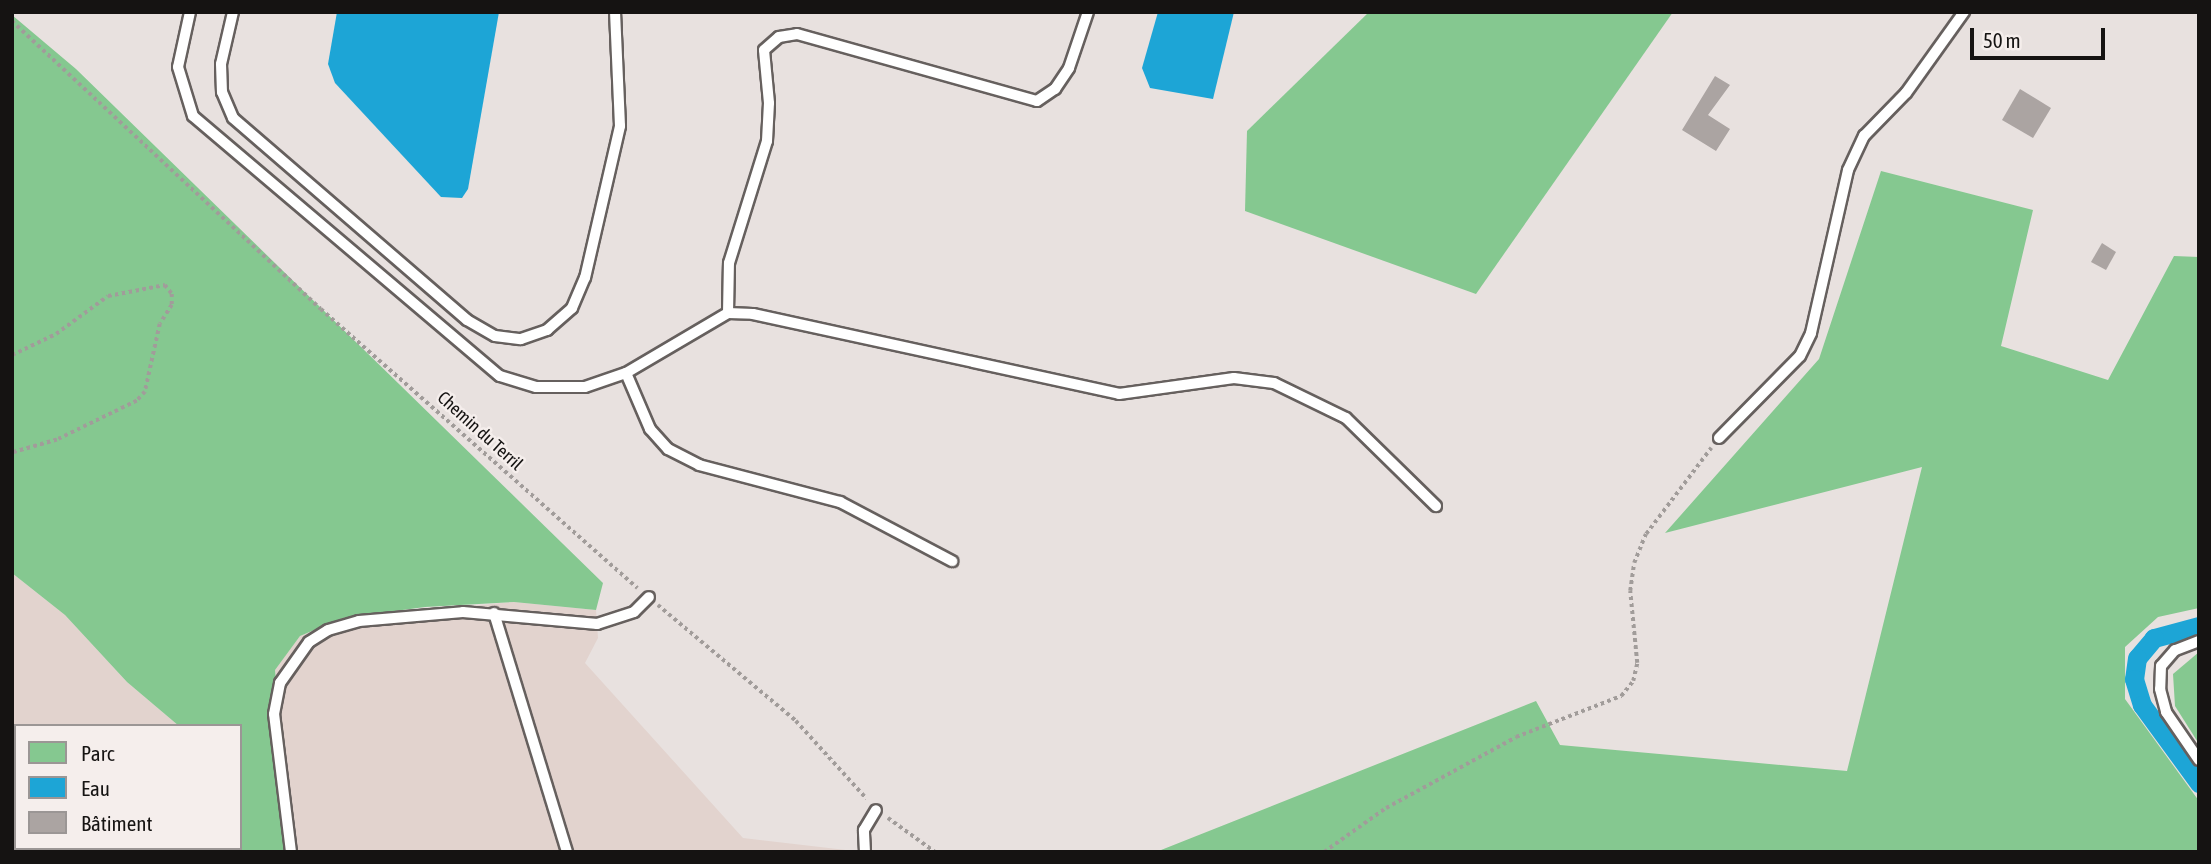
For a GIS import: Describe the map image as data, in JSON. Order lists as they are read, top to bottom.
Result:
{
  "streets": {
    "path": ["Chemin du Terril"]
  },
  "legend": ["Parc", "Eau", "Bâtiment"],
  "scale_bar": "50 m"
}
